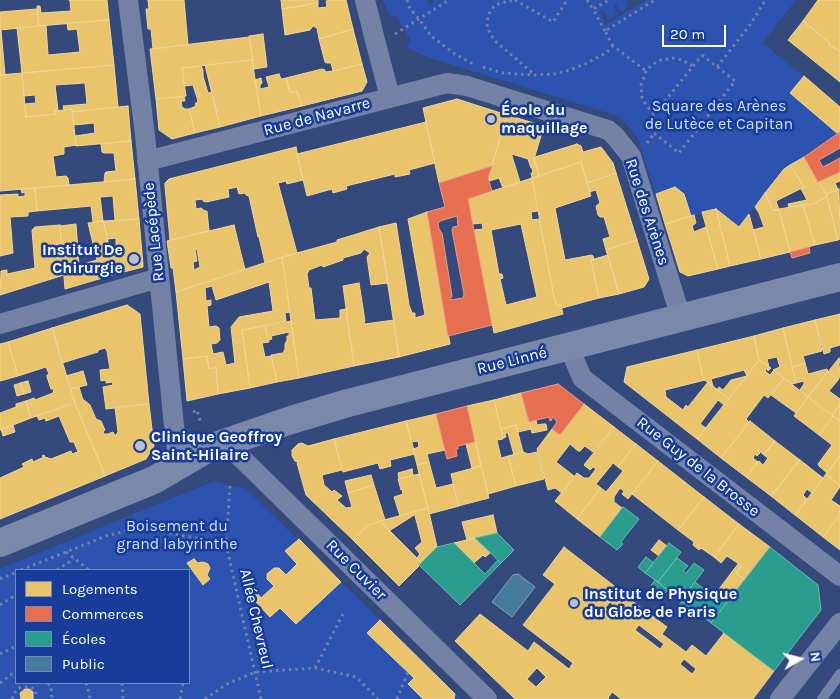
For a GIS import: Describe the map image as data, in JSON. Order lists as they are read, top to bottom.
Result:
{
  "streets": {
    "street": [
      "Rue de Navarre",
      "Rue des Arènes",
      "Rue Lacépède",
      "Rue Linné",
      "Rue Guy de la Brosse",
      "Rue Cuvier"
    ],
    "path": ["Allée Chevreul"]
  },
  "crossings": [
    ["Rue de Navarre", "Rue des Arènes"],
    ["Rue de Navarre", "Rue Lacépède"],
    ["Rue des Arènes", "Rue Linné"],
    ["Rue Lacépède", "Rue Linné"],
    ["Rue Linné", "Rue Guy de la Brosse"],
    ["Rue Linné", "Rue Cuvier"]
  ],
  "parks": ["Square des Arènes de Lutèce et Capitan", "Boisement du grand labyrinthe"],
  "places": [
    "École du maquillage",
    "Institut De Chirurgie",
    "Clinique Geoffroy Saint-Hilaire",
    "Institut de Physique du Globe de Paris"
  ],
  "legend": [
    "Logements",
    "Commerces",
    "Écoles",
    "Public"
  ],
  "scale_bar": "20 m",
  "north": "right"
}
